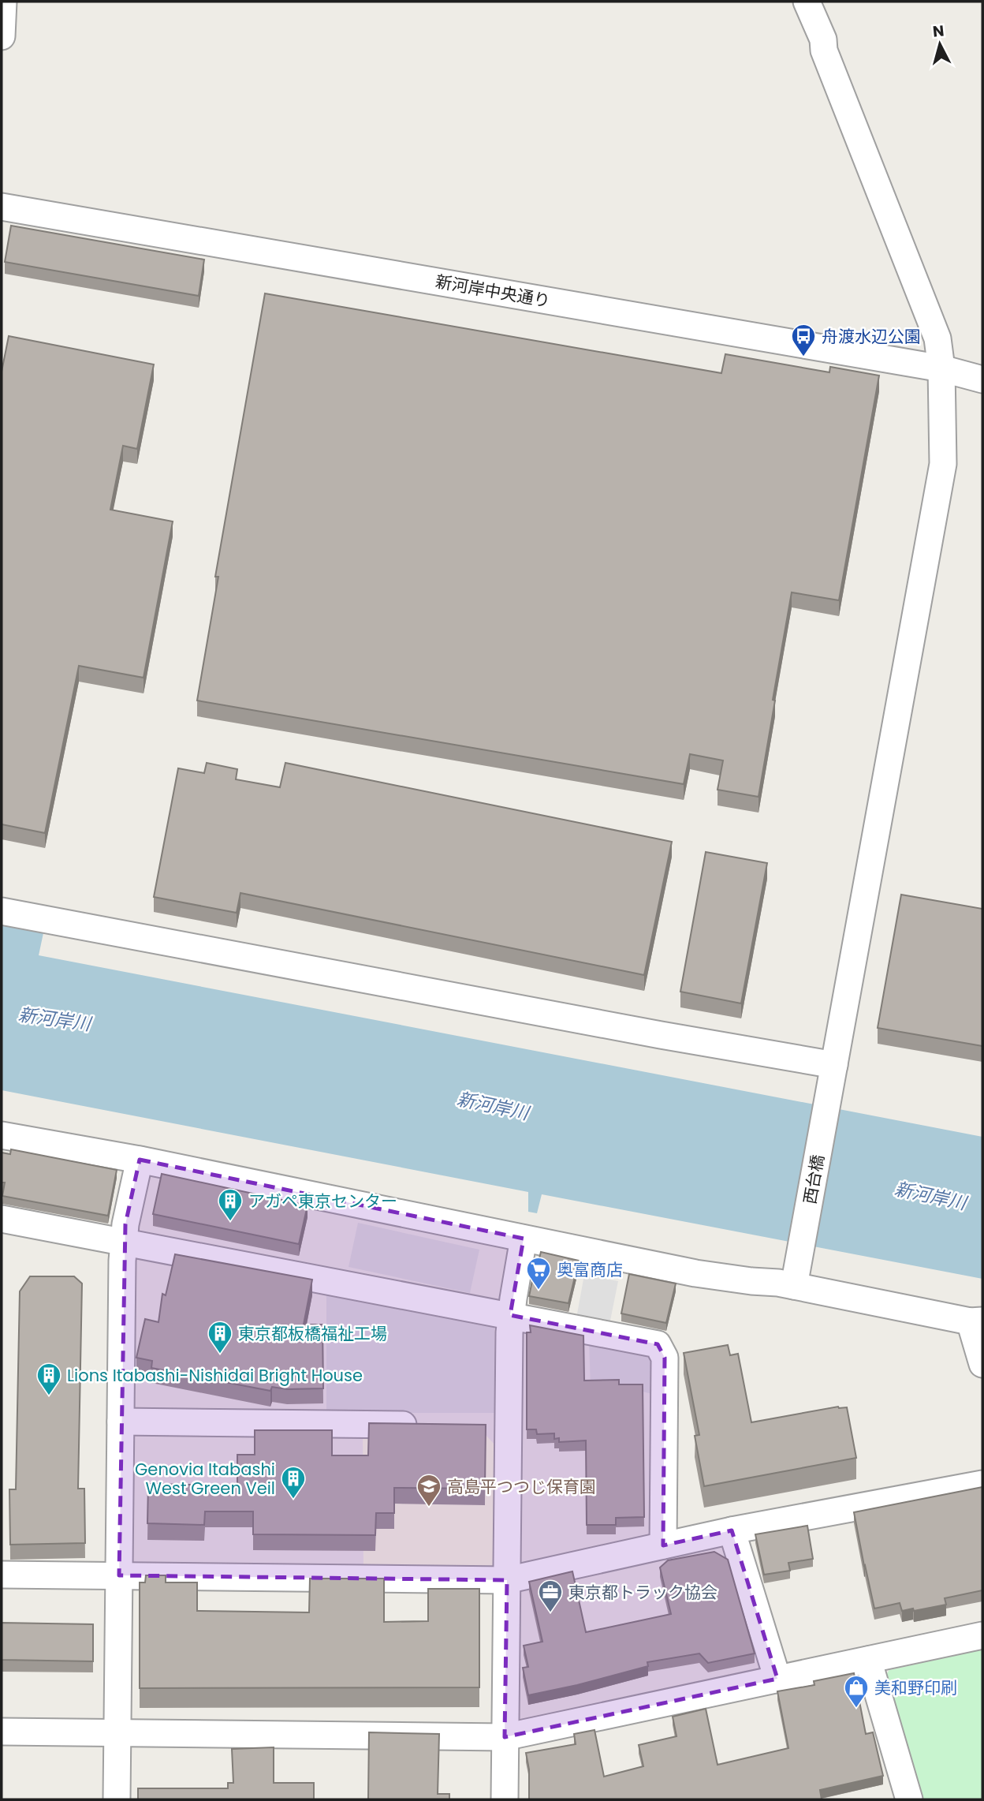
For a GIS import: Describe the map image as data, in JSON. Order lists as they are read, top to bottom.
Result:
{
  "streets": {
    "street": ["新河岸中央通り", "西台橋"]
  },
  "crossings": [
    ["新河岸中央通り", "西台橋"]
  ],
  "water": ["新河岸川"],
  "places": {
    "bus stop": ["舟渡水辺公園"],
    "building": [
      "アガペ東京センター",
      "東京都板橋福祉工場",
      "Lions Itabashi-Nishidai Bright House",
      "Genovia Itabashi West Green Veil"
    ],
    "supermarket": ["奥富商店"],
    "school or university": ["高島平つつじ保育園"],
    "office": ["東京都トラック協会"],
    "shop": ["美和野印刷"]
  },
  "north": "top"
}
